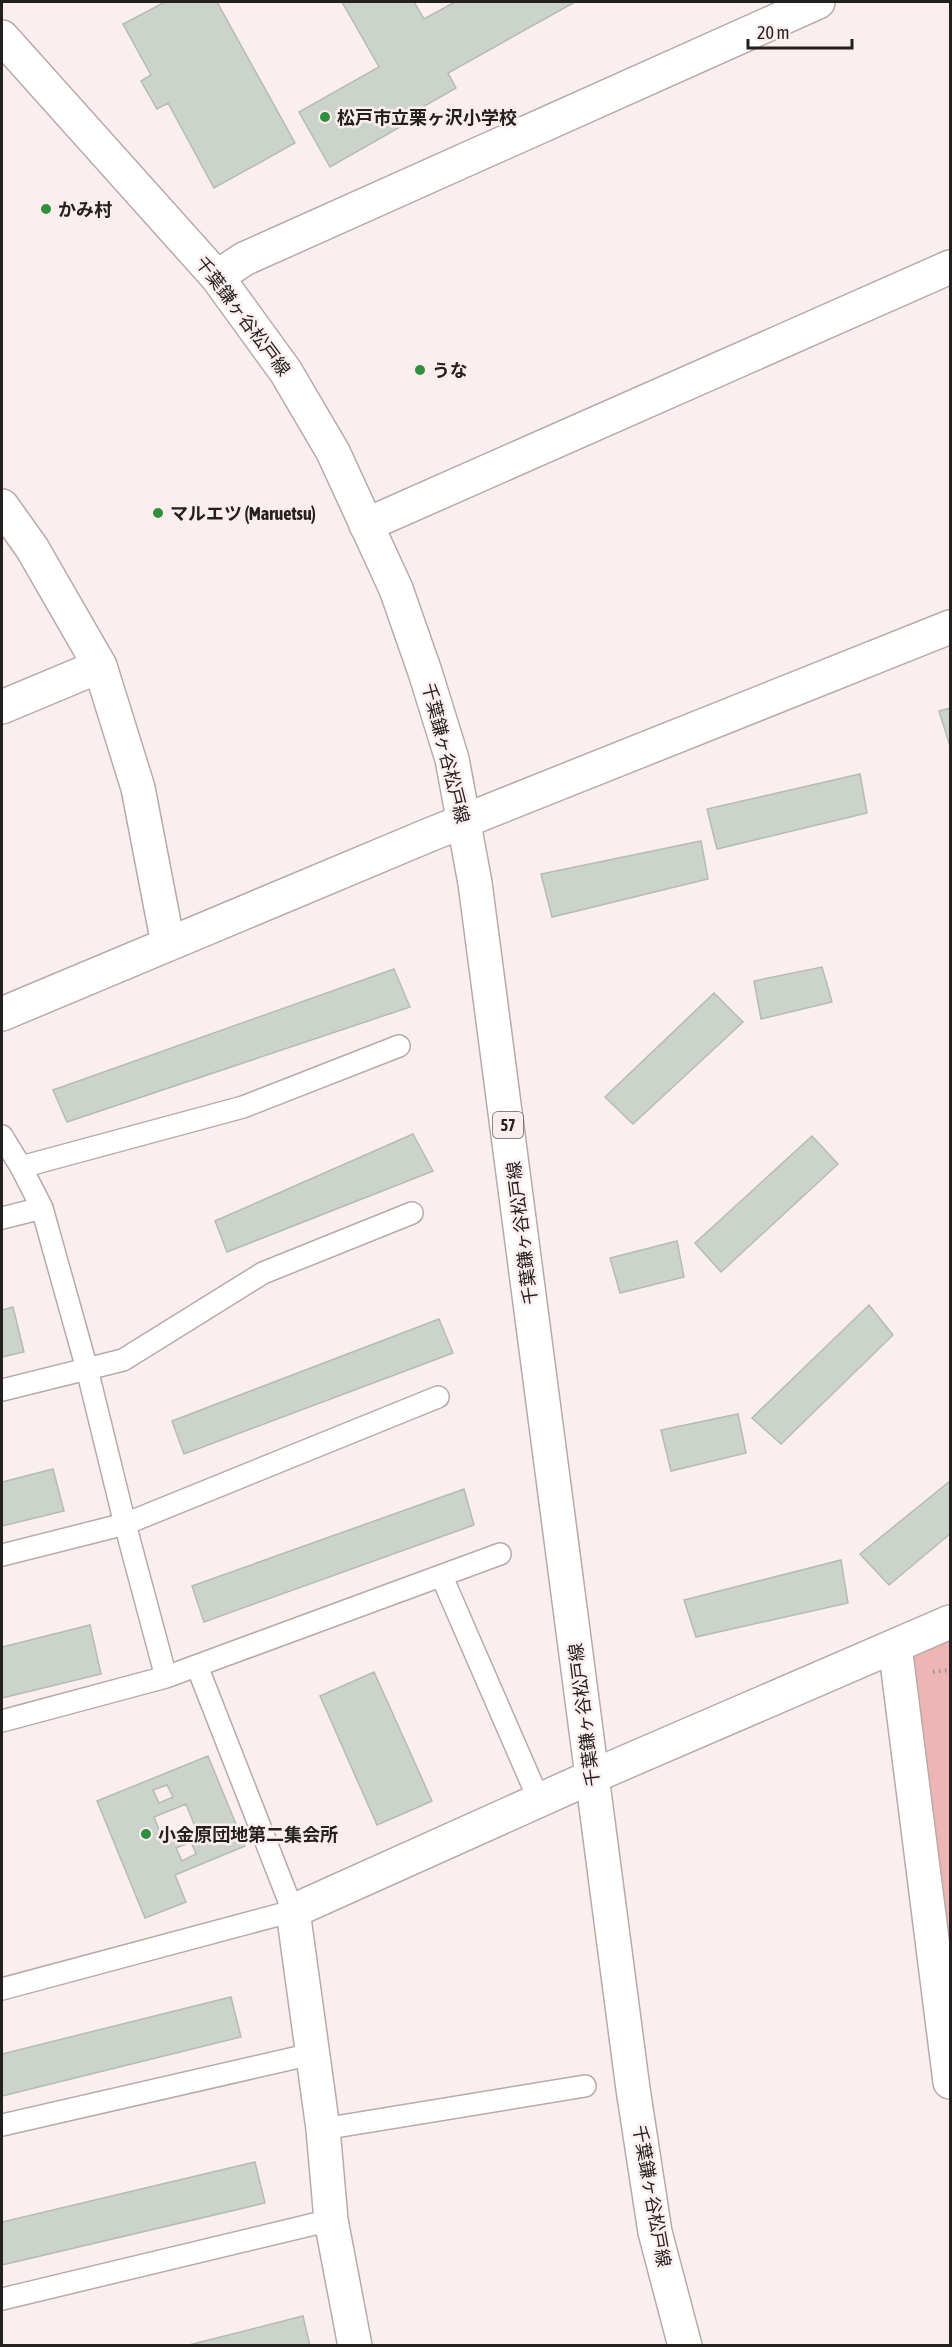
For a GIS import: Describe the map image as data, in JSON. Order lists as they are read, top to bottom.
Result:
{
  "streets": {
    "street": ["千葉鎌ヶ谷松戸線", "57"]
  },
  "places": [
    "松戸市立栗ヶ沢小学校",
    "かみ村",
    "うな",
    "マルエツ (Maruetsu)",
    "小金原団地第二集会所"
  ],
  "scale_bar": "20 m"
}
